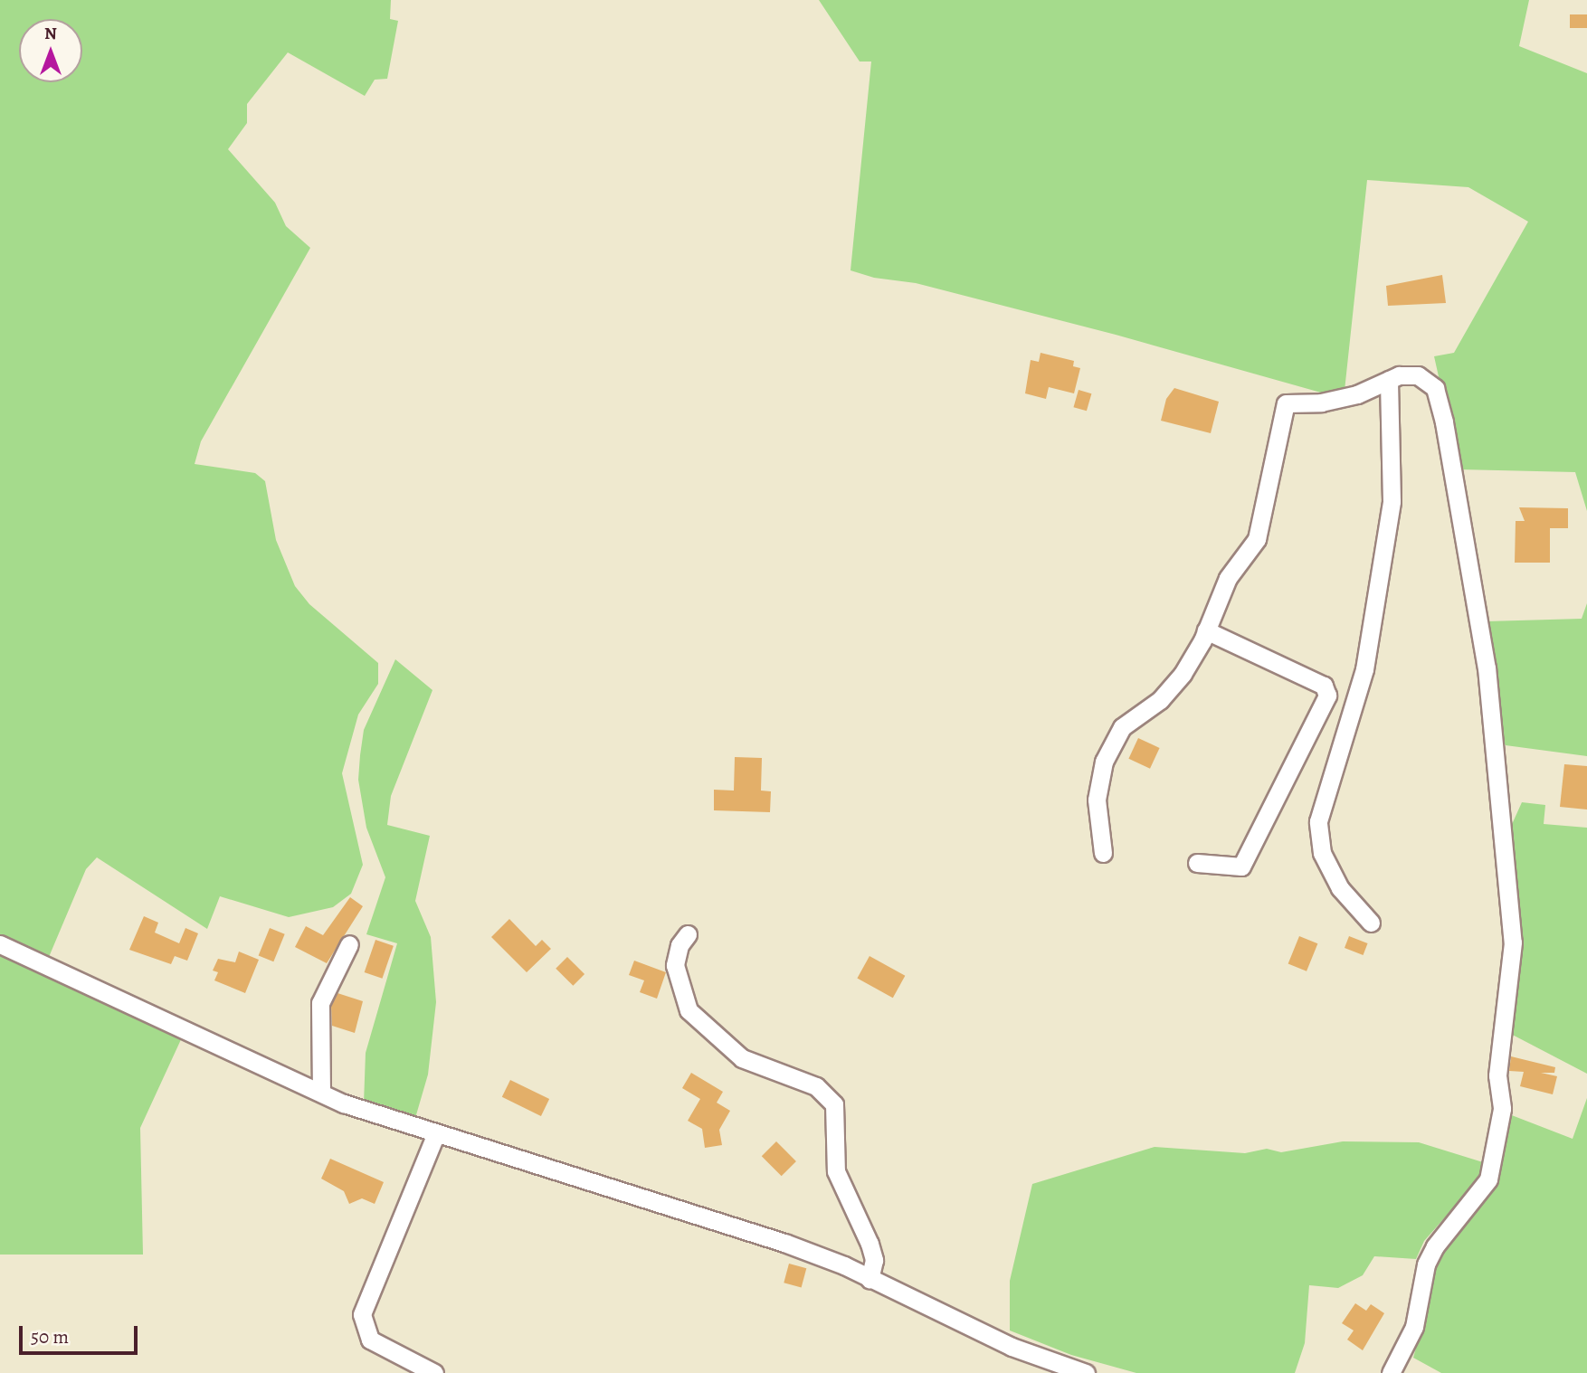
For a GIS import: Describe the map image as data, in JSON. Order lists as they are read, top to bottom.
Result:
{
  "scale_bar": "50 m",
  "north": "top"
}
